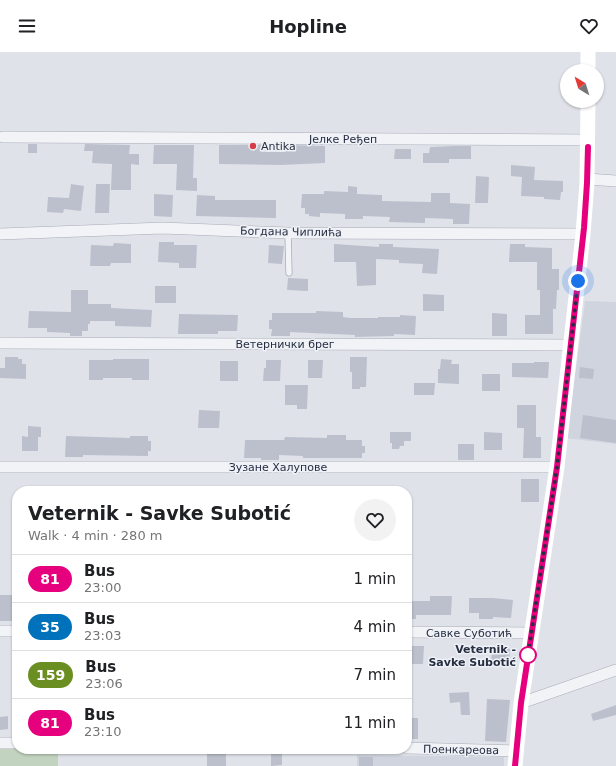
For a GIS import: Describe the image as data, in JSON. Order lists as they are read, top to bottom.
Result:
{
  "streets": {
    "street": [
      "Јелке Ређеп",
      "Богдана Чиплића",
      "Ветернички брег",
      "Зузане Халупове",
      "Савке Суботић",
      "Поенкареова"
    ]
  },
  "places": ["Antika", "Veternik - Savke Subotić"],
  "lines": ["bus line 81"],
  "north": "top left",
  "page": {
    "header": "Hopline",
    "heading": ["Veternik - Savke Subotić", "Walk · 4 min · 280 m"],
    "list": [
      {
        "mark": "81",
        "name": "Bus",
        "note": "23:00",
        "value": "1 min"
      },
      {
        "mark": "35",
        "name": "Bus",
        "note": "23:03",
        "value": "4 min"
      },
      {
        "mark": "159",
        "name": "Bus",
        "note": "23:06",
        "value": "7 min"
      },
      {
        "mark": "81",
        "name": "Bus",
        "note": "23:10",
        "value": "11 min"
      }
    ]
  }
}
